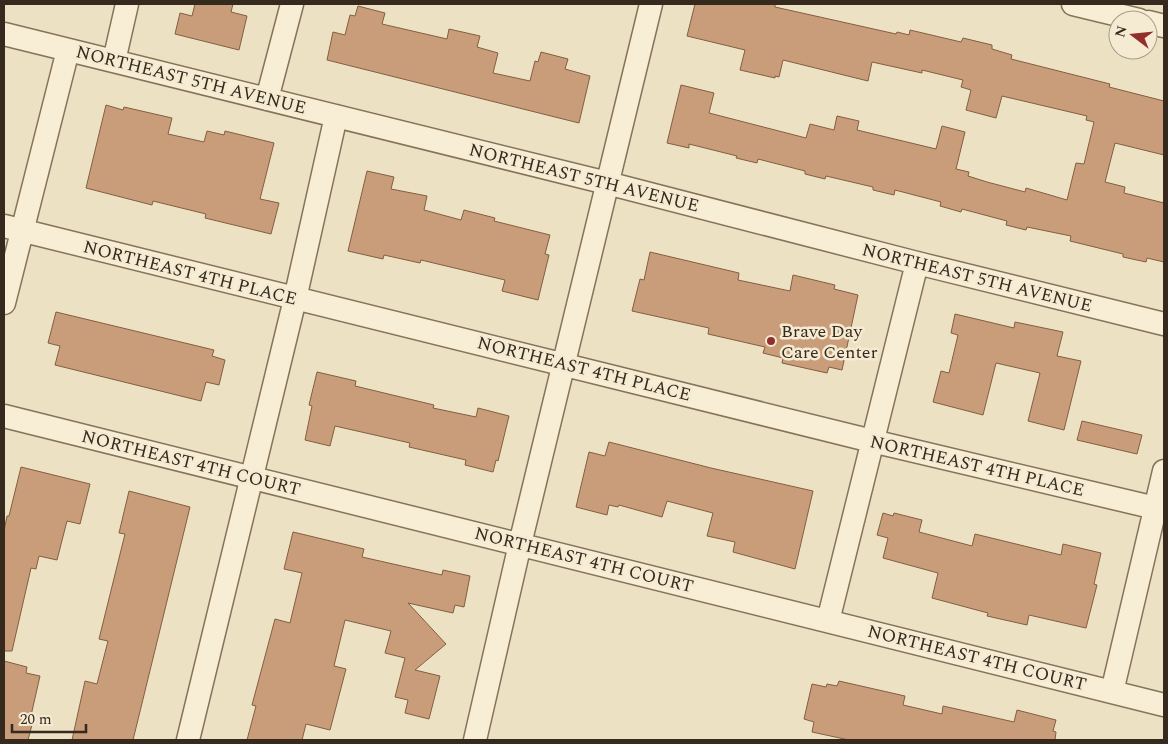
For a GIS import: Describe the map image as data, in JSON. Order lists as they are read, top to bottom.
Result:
{
  "streets": {
    "street": ["NORTHEAST 5TH AVENUE", "NORTHEAST 4TH PLACE", "NORTHEAST 4TH COURT"]
  },
  "places": ["Brave Day Care Center"],
  "scale_bar": "20 m",
  "north": "left"
}
